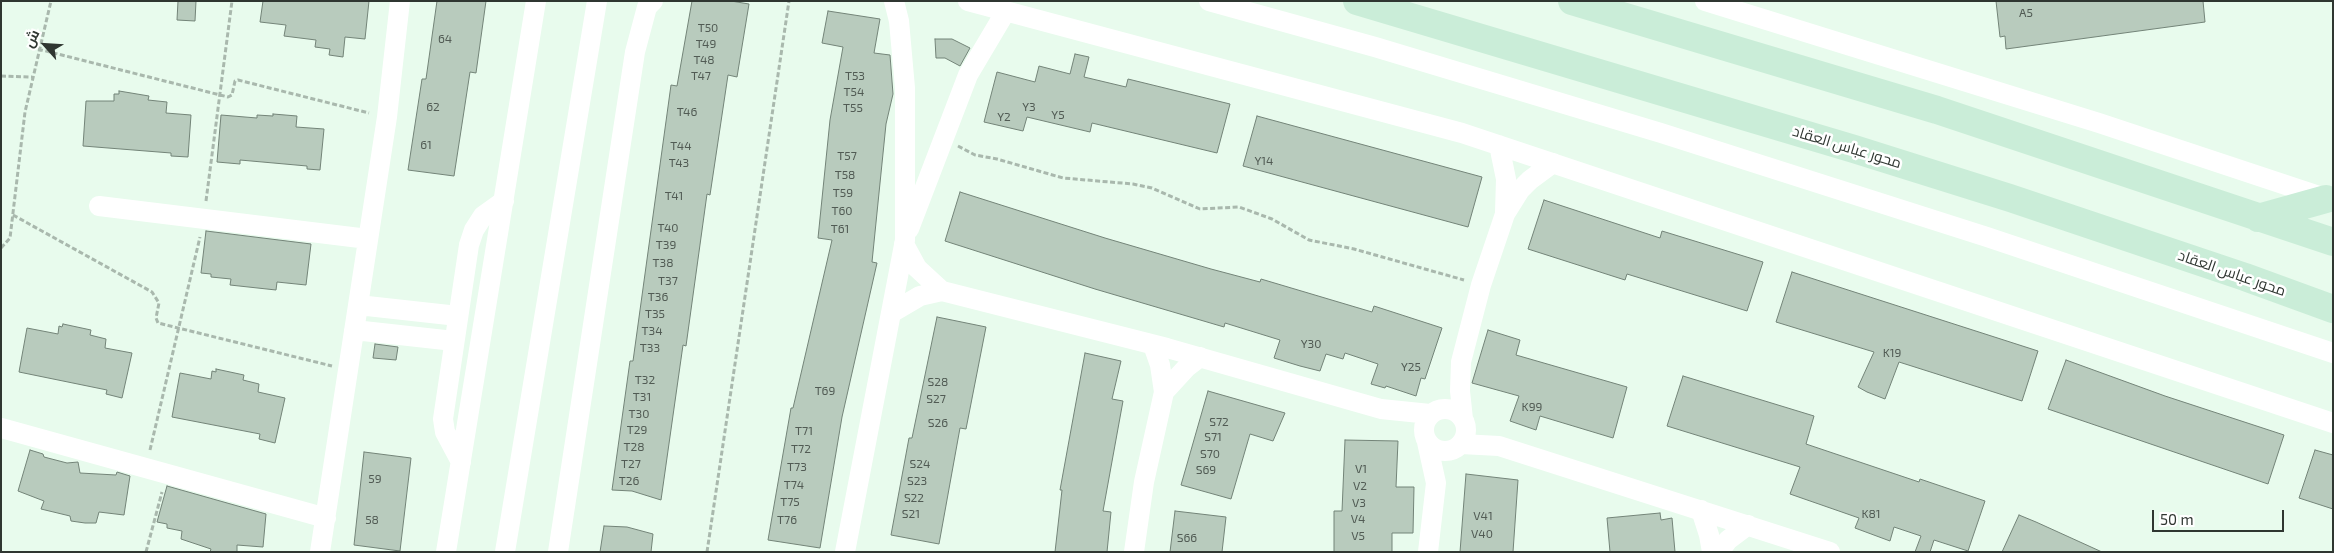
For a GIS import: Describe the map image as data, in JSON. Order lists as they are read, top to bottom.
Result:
{
  "streets": {
    "main road": ["محور عباس العقاد"]
  },
  "house_numbers": [
    "A5",
    "T50",
    "64",
    "T49",
    "T48",
    "T47",
    "T53",
    "T54",
    "62",
    "Y3",
    "T55",
    "T46",
    "Y5",
    "Y2",
    "61",
    "T44",
    "T57",
    "Y14",
    "T43",
    "T58",
    "T59",
    "T41",
    "T60",
    "T40",
    "T61",
    "T39",
    "T38",
    "T37",
    "T36",
    "T35",
    "T34",
    "Y30",
    "T33",
    "K19",
    "Y25",
    "T32",
    "S28",
    "T69",
    "T31",
    "S27",
    "K99",
    "T30",
    "S72",
    "S26",
    "T29",
    "T71",
    "S71",
    "T28",
    "T72",
    "S70",
    "T27",
    "S24",
    "T73",
    "V1",
    "S69",
    "59",
    "T26",
    "S23",
    "T74",
    "V2",
    "S22",
    "T75",
    "V3",
    "S21",
    "K81",
    "V41",
    "V4",
    "58",
    "T76",
    "V40",
    "V5",
    "S66"
  ],
  "scale_bar": "50 m",
  "north": "top left"
}
